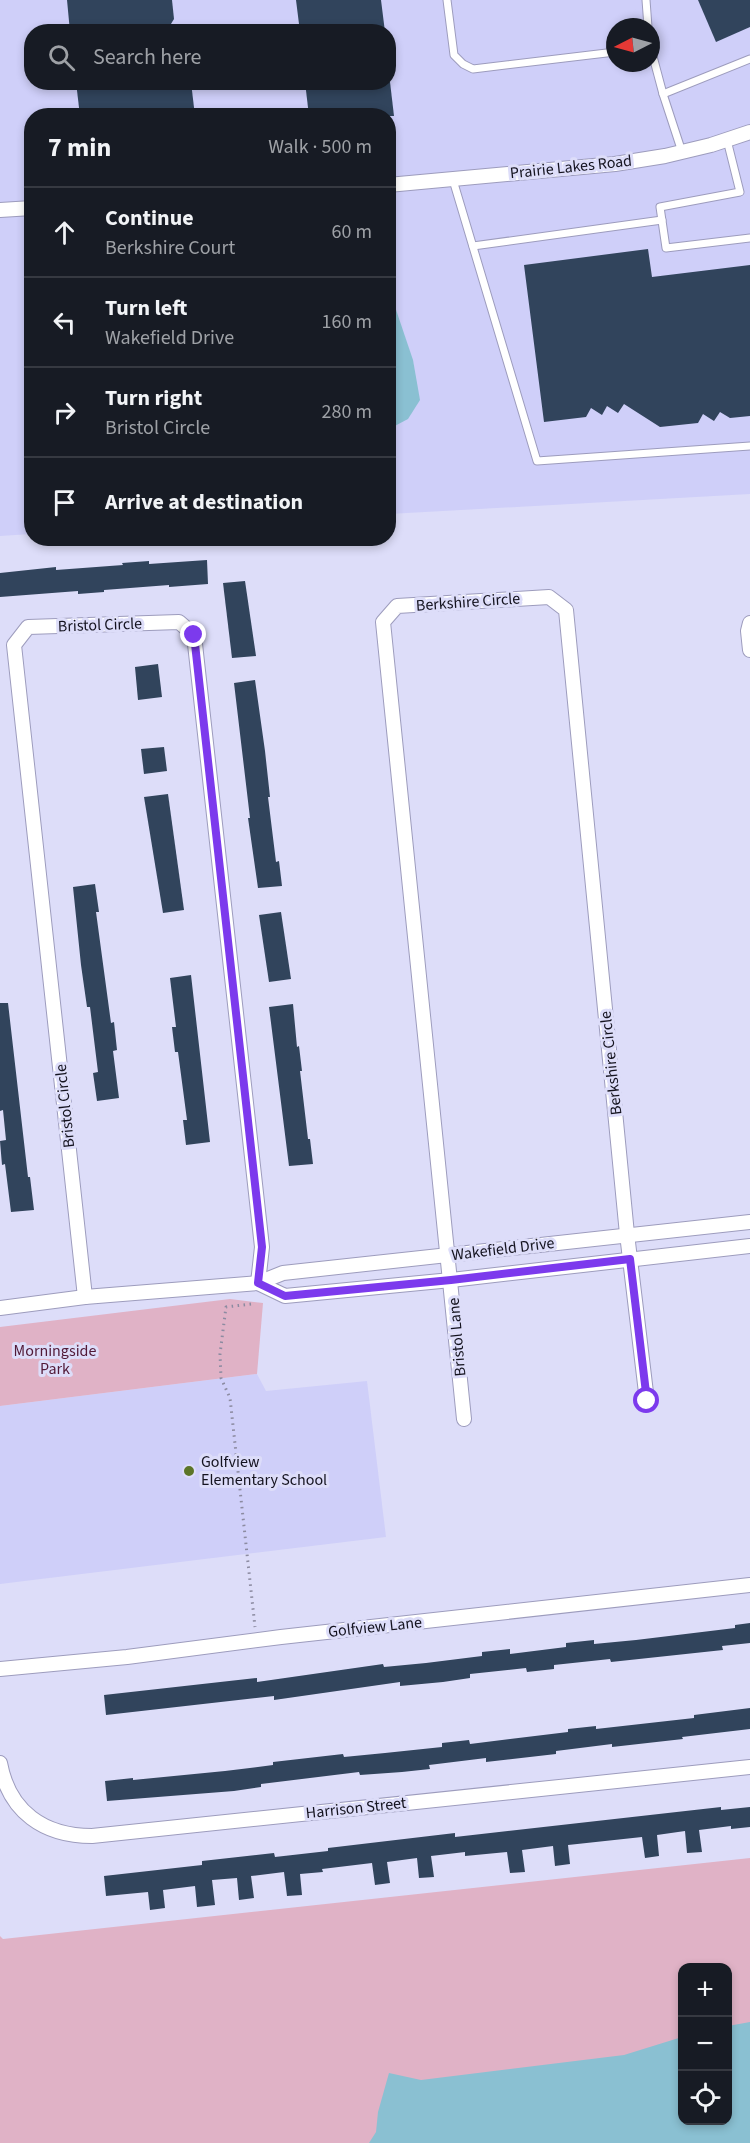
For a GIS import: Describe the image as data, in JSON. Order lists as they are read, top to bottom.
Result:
{
  "streets": {
    "street": [
      "Prairie Lakes Road",
      "Berkshire Circle",
      "Bristol Circle",
      "Wakefield Drive",
      "Bristol Lane",
      "Golfview Lane",
      "Harrison Street"
    ]
  },
  "crossings": [
    ["Berkshire Circle", "Wakefield Drive"],
    ["Berkshire Circle", "Bristol Lane"],
    ["Bristol Circle", "Wakefield Drive"],
    ["Wakefield Drive", "Bristol Lane"]
  ],
  "parks": ["Morningside Park"],
  "places": ["Golfview Elementary School"],
  "north": "left",
  "page": {
    "search": "Search here",
    "heading": ["7 min", "Walk · 500 m"],
    "list": [
      ["Continue", "Berkshire Court", "60 m"],
      ["Turn left", "Wakefield Drive", "160 m"],
      ["Turn right", "Bristol Circle", "280 m"],
      "Arrive at destination"
    ],
    "map_buttons": ["+", "−"]
  }
}
